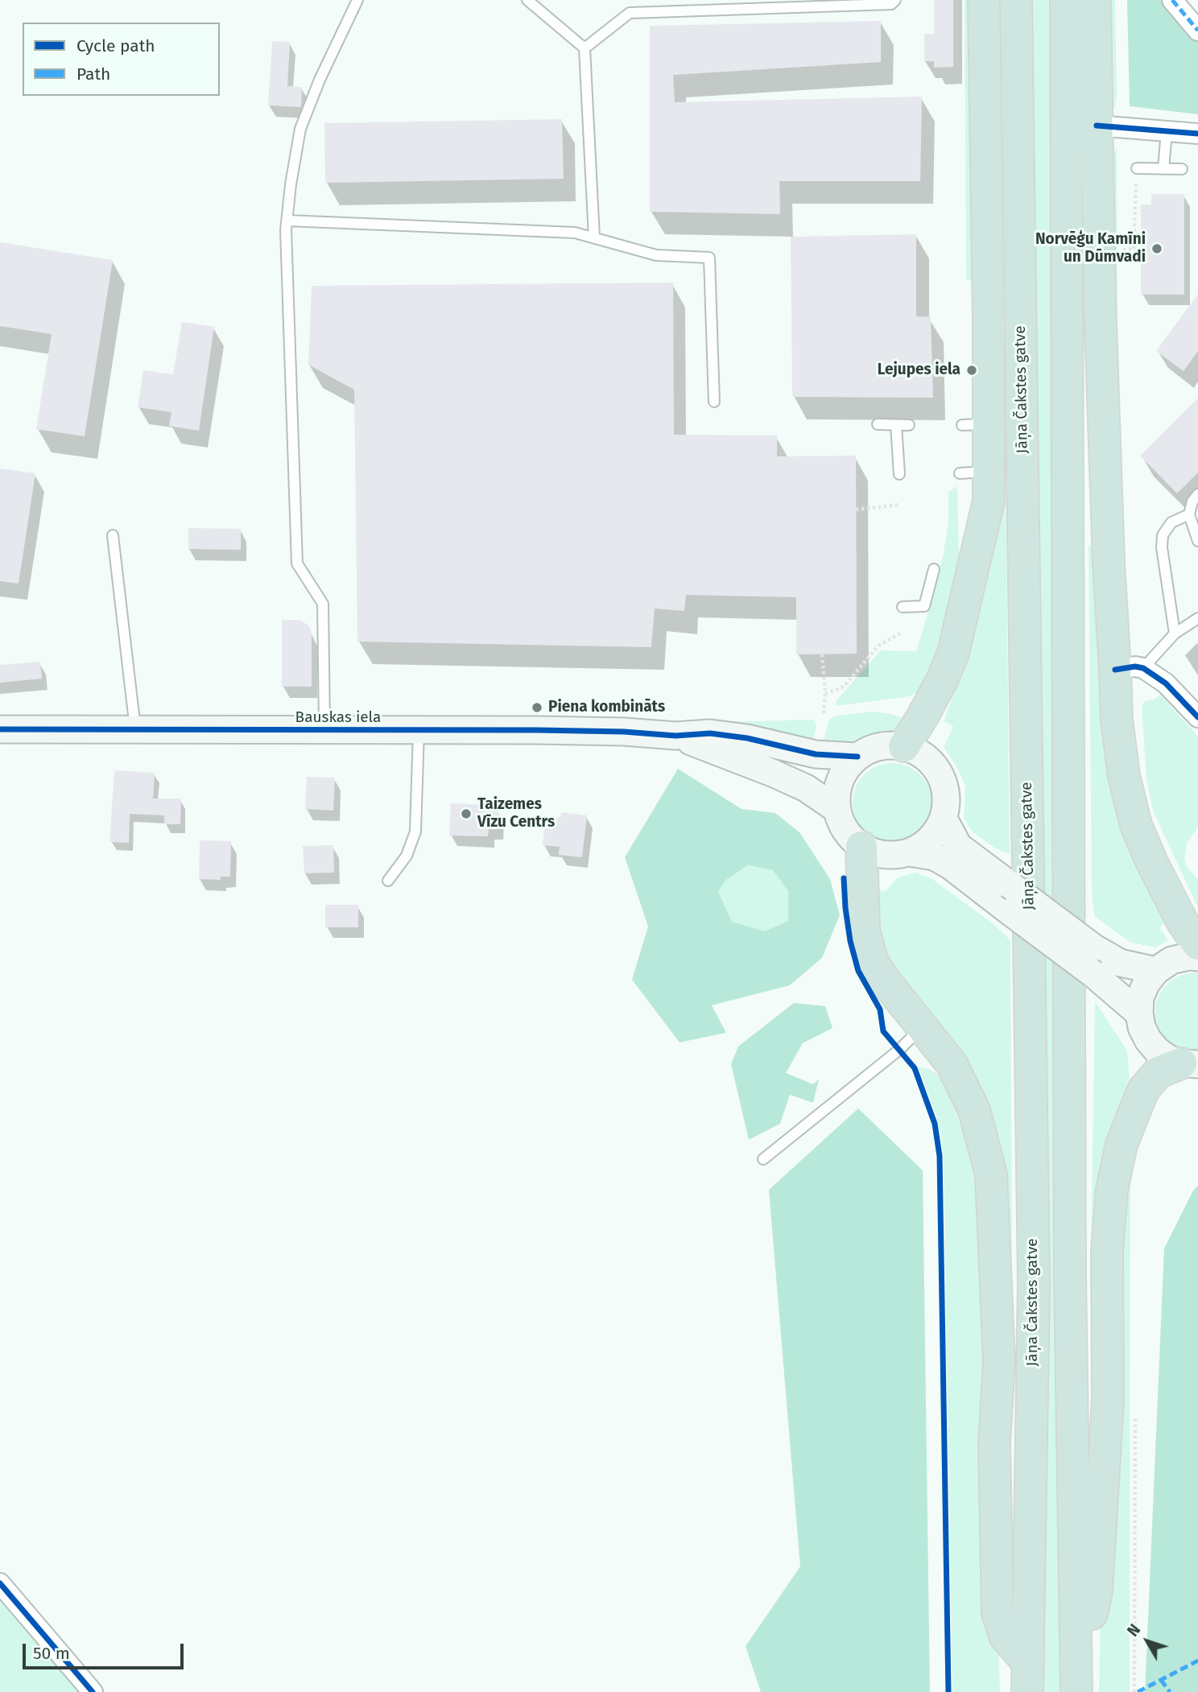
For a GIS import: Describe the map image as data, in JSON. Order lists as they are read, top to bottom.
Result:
{
  "streets": {
    "highway": ["Jāņa Čakstes gatve"],
    "main road": ["Bauskas iela"]
  },
  "places": [
    "Norvēģu Kamīni un Dūmvadi",
    "Lejupes iela",
    "Piena kombināts",
    "Taizemes Vīzu Centrs"
  ],
  "legend": ["Cycle path", "Path"],
  "scale_bar": "50 m",
  "north": "top left"
}
